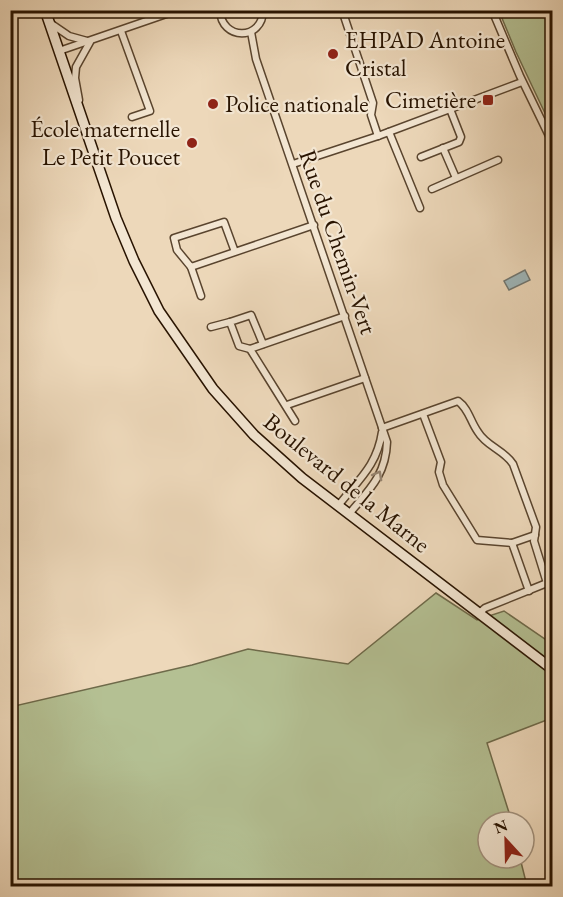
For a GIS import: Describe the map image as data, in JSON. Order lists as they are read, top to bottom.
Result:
{
  "streets": {
    "main road": ["Boulevard de la Marne"],
    "street": ["Rue du Chemin-Vert"]
  },
  "crossings": [
    ["Rue du Chemin-Vert", "Boulevard de la Marne"]
  ],
  "places": {
    "other": ["EHPAD Antoine Cristal", "Police nationale", "École maternelle Le Petit Poucet"],
    "transit": ["Cimetière"]
  },
  "north": "top"
}
